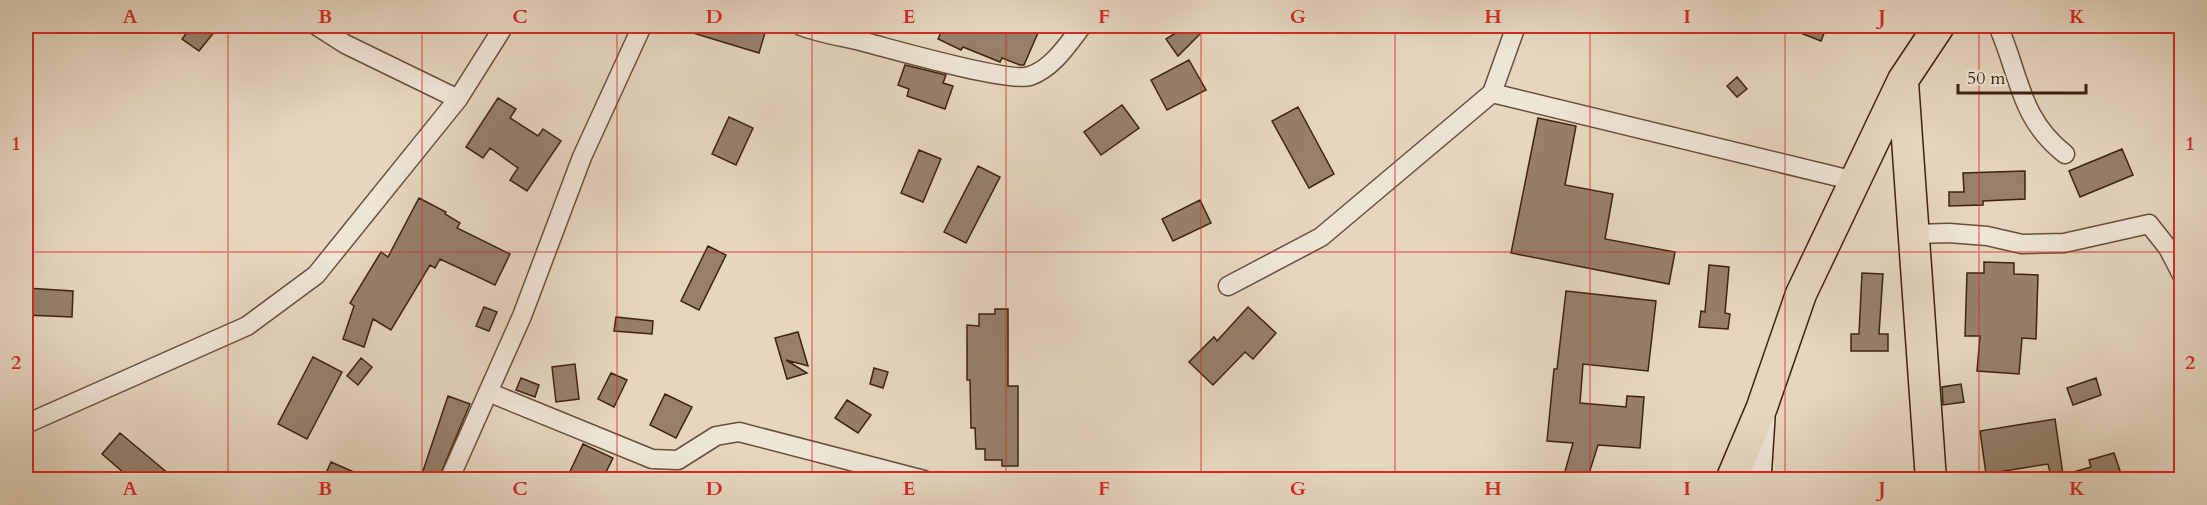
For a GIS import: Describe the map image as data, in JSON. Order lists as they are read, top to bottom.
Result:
{
  "scale_bar": "50 m",
  "grid": {
    "columns": [
      "A",
      "B",
      "C",
      "D",
      "E",
      "F",
      "G",
      "H",
      "I",
      "J",
      "K"
    ],
    "rows": ["1", "2"]
  }
}
